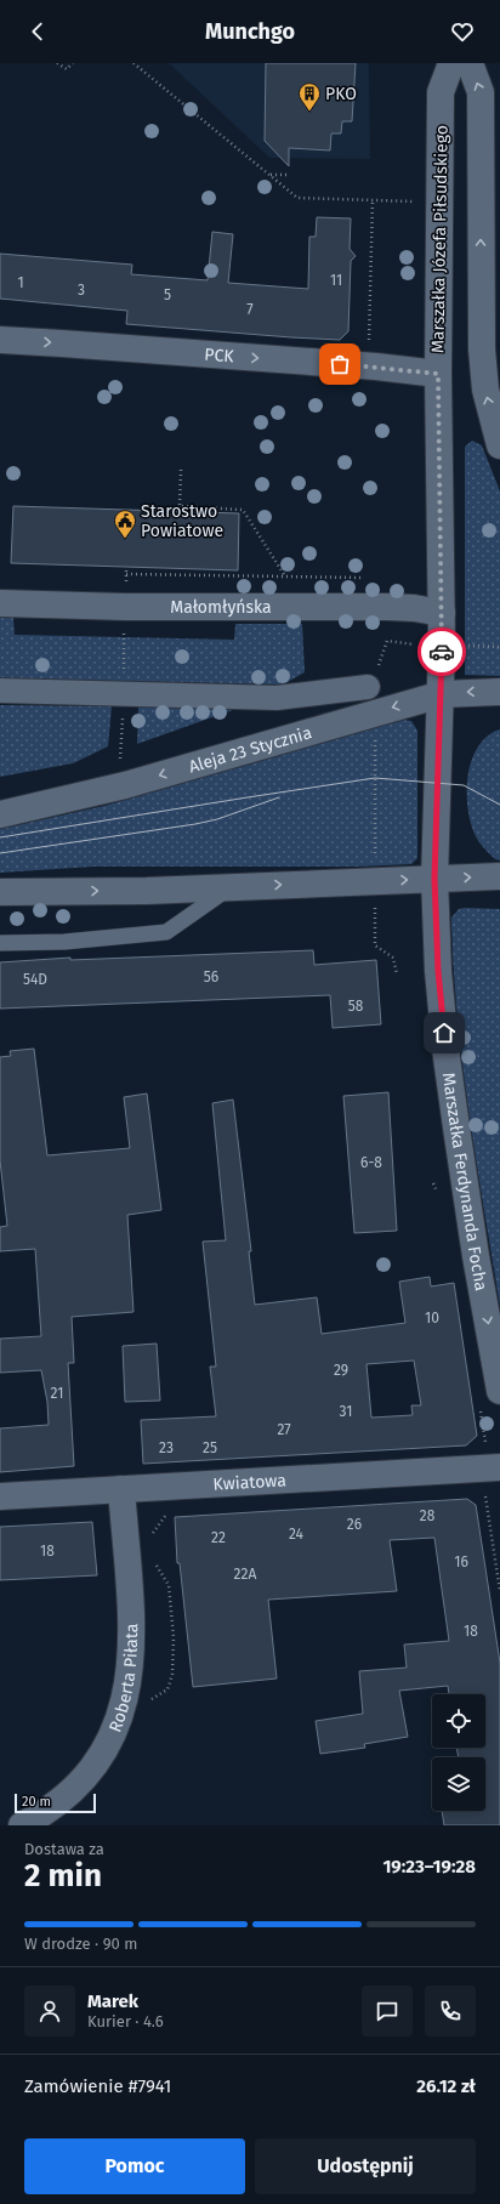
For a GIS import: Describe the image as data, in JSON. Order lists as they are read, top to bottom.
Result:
{
  "streets": {
    "street": [
      "Marszałka Józefa Piłsudskiego",
      "PCK",
      "Małomłyńska",
      "Aleja 23 Stycznia",
      "Marszałka Ferdynanda Focha",
      "Kwiatowa",
      "Roberta Piłata"
    ]
  },
  "crossings": [
    ["Marszałka Józefa Piłsudskiego", "PCK"],
    ["Marszałka Józefa Piłsudskiego", "Małomłyńska"],
    ["Marszałka Józefa Piłsudskiego", "Aleja 23 Stycznia"],
    ["Marszałka Józefa Piłsudskiego", "Marszałka Ferdynanda Focha"],
    ["Kwiatowa", "Roberta Piłata"]
  ],
  "one_way": ["PCK", "Marszałka Ferdynanda Focha"],
  "places": {
    "building": ["PKO"],
    "public building": ["Starostwo Powiatowe"]
  },
  "house_numbers": [
    "11",
    "1",
    "3",
    "5",
    "7",
    "56",
    "54D",
    "58",
    "6-8",
    "10",
    "29",
    "21",
    "31",
    "27",
    "23",
    "25",
    "28",
    "26",
    "24",
    "22",
    "18",
    "16",
    "22A",
    "18"
  ],
  "scale_bar": "20 m",
  "page": {
    "header": "Munchgo",
    "scale": "20 m",
    "heading": ["2 min", "Dostawa za", "19:23–19:28"],
    "panel": [
      "Marek",
      "Kurier · 4.6",
      "Zamówienie #7941",
      "26.12 zł"
    ],
    "bar": "W drodze · 90 m",
    "buttons": ["Pomoc", "Udostępnij"]
  }
}
